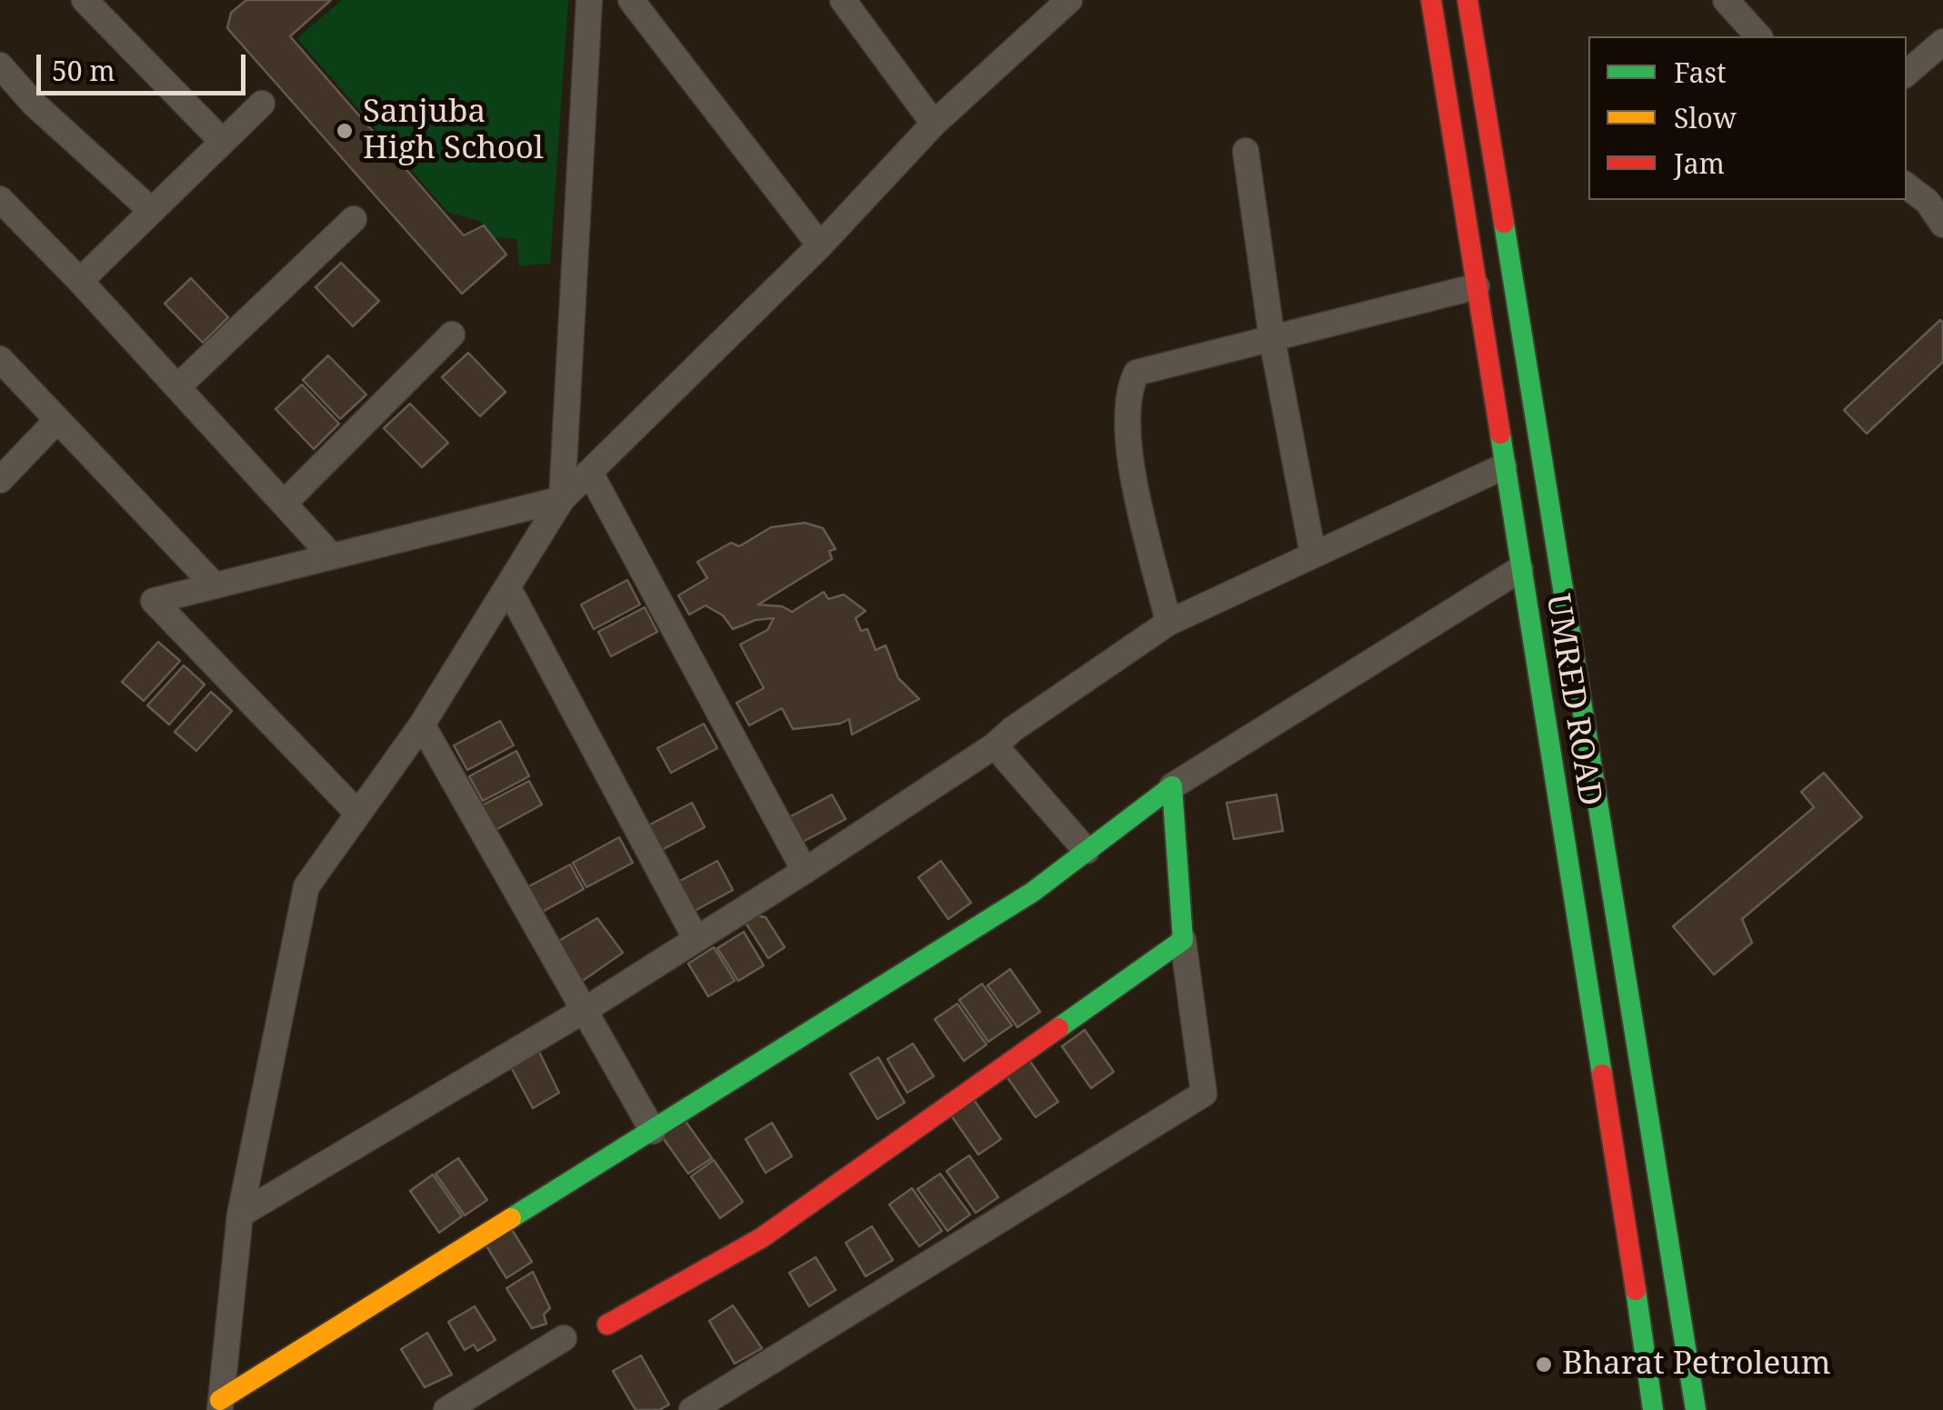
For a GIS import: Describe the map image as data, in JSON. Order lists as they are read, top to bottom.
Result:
{
  "streets": {
    "main road": ["UMRED ROAD"]
  },
  "places": ["Sanjuba High School", "Bharat Petroleum"],
  "legend": ["Fast", "Slow", "Jam"],
  "scale_bar": "50 m"
}
